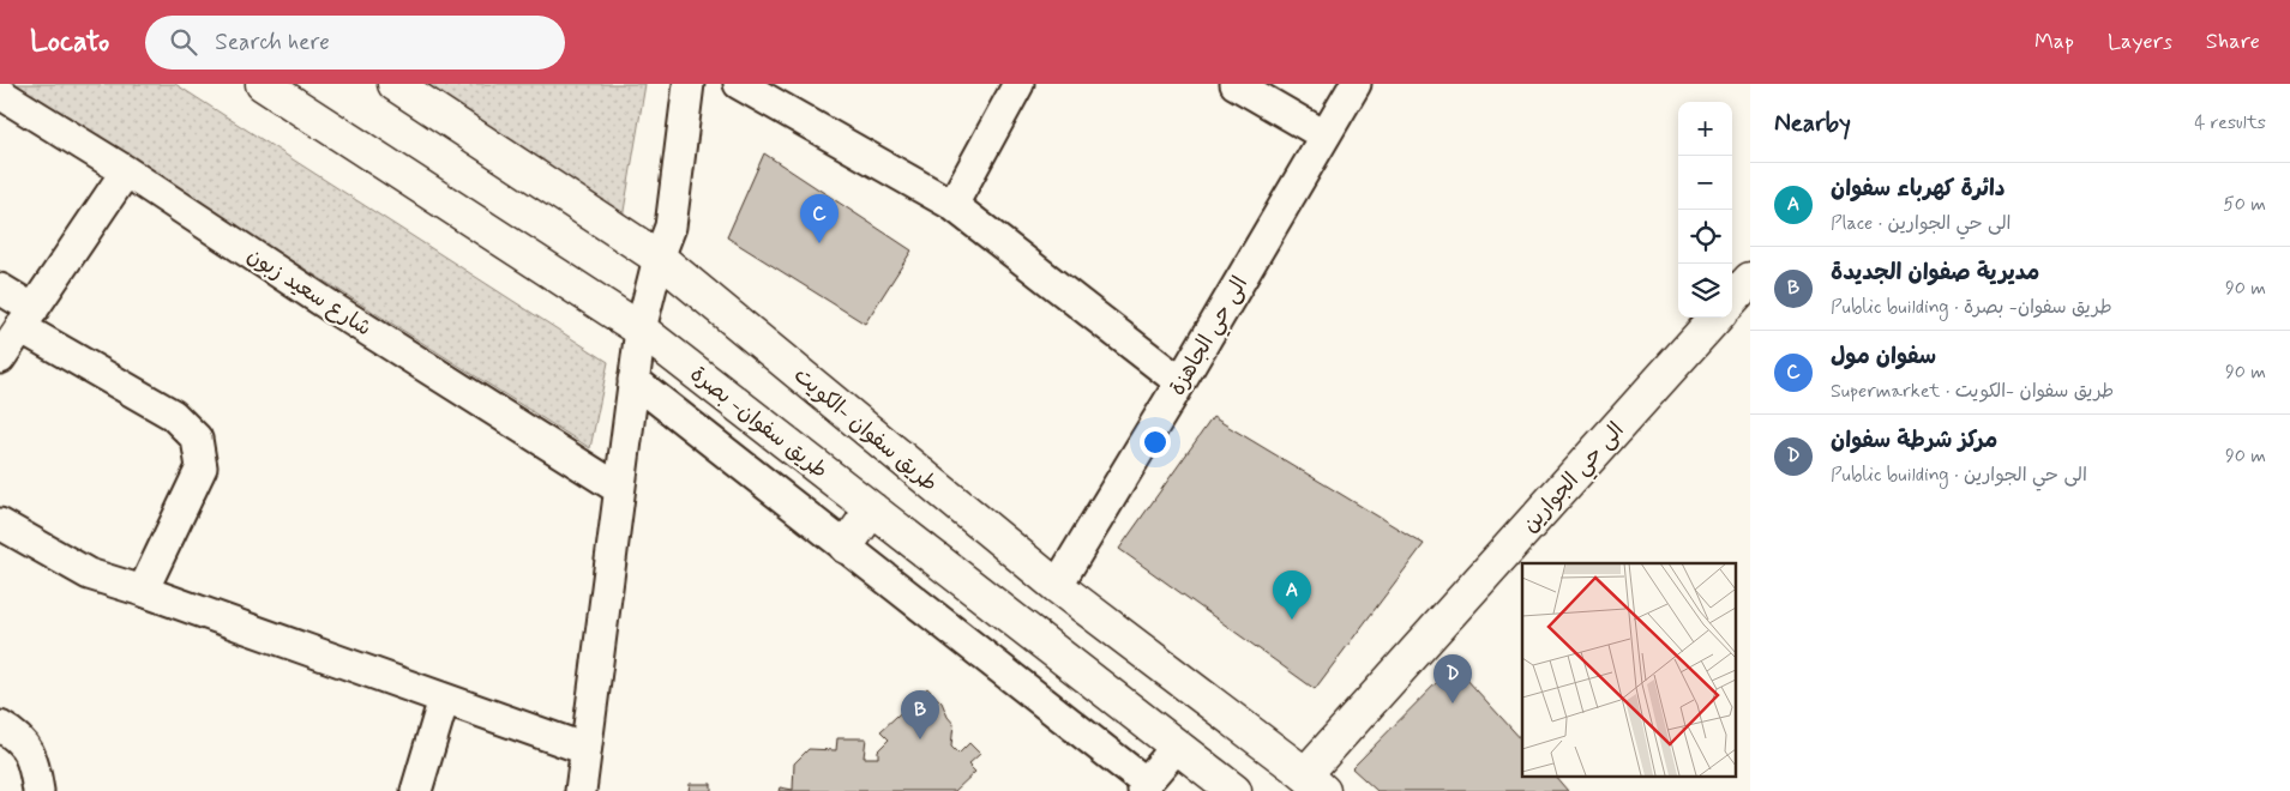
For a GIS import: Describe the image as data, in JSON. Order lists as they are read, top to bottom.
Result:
{
  "streets": {
    "main road": ["طريق سفوان- بصرة", "طريق سفوان -الكويت", "الى حي الجوارين"],
    "street": ["شارع سعيد زبون", "الى حي الجاهزة"]
  },
  "crossings": [
    ["الى حي الجاهزة", "طريق سفوان -الكويت"],
    ["طريق سفوان -الكويت", "الى حي الجوارين"]
  ],
  "page": {
    "header": "Locato",
    "search": "Search here",
    "nav": ["Map", "Layers", "Share"],
    "heading": ["Nearby", "4 results"],
    "map_buttons": ["+", "−"],
    "list": [
      {
        "mark": "A",
        "name": "دائرة كهرباء سفوان",
        "note": "Place · الى حي الجوارين",
        "value": "50 m"
      },
      {
        "mark": "B",
        "name": "مديرية صفوان الجديدة",
        "note": "Public building · طريق سفوان- بصرة",
        "value": "90 m"
      },
      {
        "mark": "C",
        "name": "سفوان مول",
        "note": "Supermarket · طريق سفوان -الكويت",
        "value": "90 m"
      },
      {
        "mark": "D",
        "name": "مركز شرطة سفوان",
        "note": "Public building · الى حي الجوارين",
        "value": "90 m"
      }
    ],
    "pins": [
      "C",
      "A",
      "D",
      "B"
    ]
  }
}
